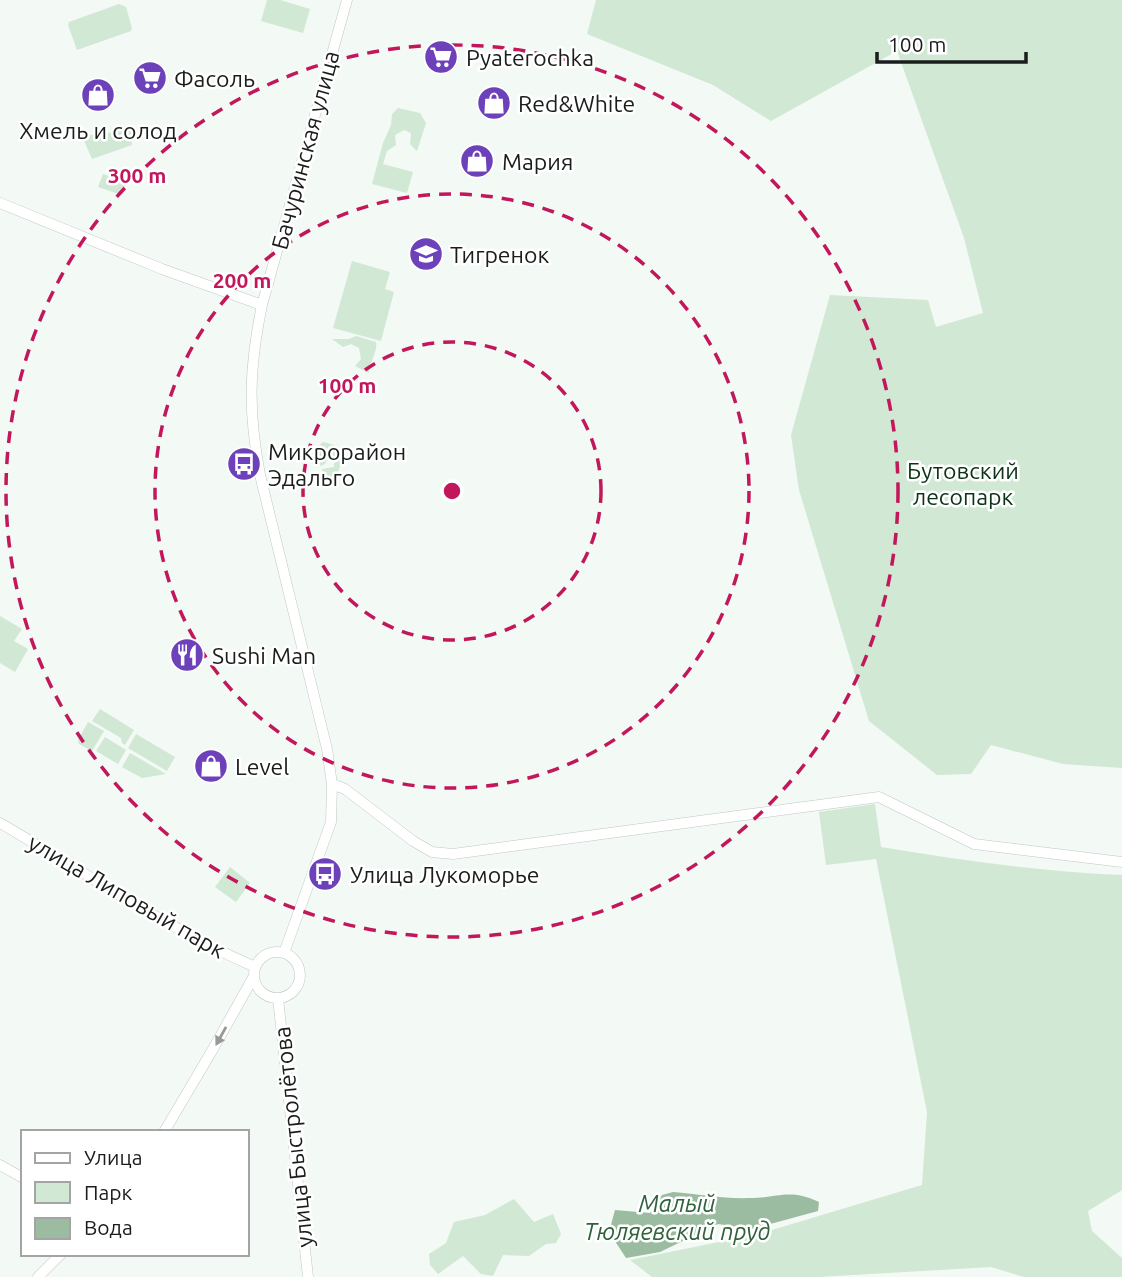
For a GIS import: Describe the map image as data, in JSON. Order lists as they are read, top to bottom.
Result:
{
  "streets": {
    "street": ["Бачуринская улица", "улица Липовый парк", "улица Быстролётова"]
  },
  "crossings": [
    ["Бачуринская улица", "улица Липовый парк"],
    ["Бачуринская улица", "улица Быстролётова"],
    ["улица Липовый парк", "улица Быстролётова"]
  ],
  "water": ["Малый Тюляевский пруд"],
  "parks": ["Бутовский лесопарк"],
  "places": {
    "supermarket": ["Pyaterochka", "Фасоль"],
    "shop": [
      "Хмель и солод",
      "Red&White",
      "Мария",
      "Level"
    ],
    "school or university": ["Тигренок"],
    "bus stop": ["Микрорайон Эдальго", "Улица Лукоморье"],
    "restaurant": ["Sushi Man"]
  },
  "legend": ["Улица", "Парк", "Вода"],
  "scale_bar": "100 m",
  "rings": ["300 m", "200 m", "100 m"]
}
